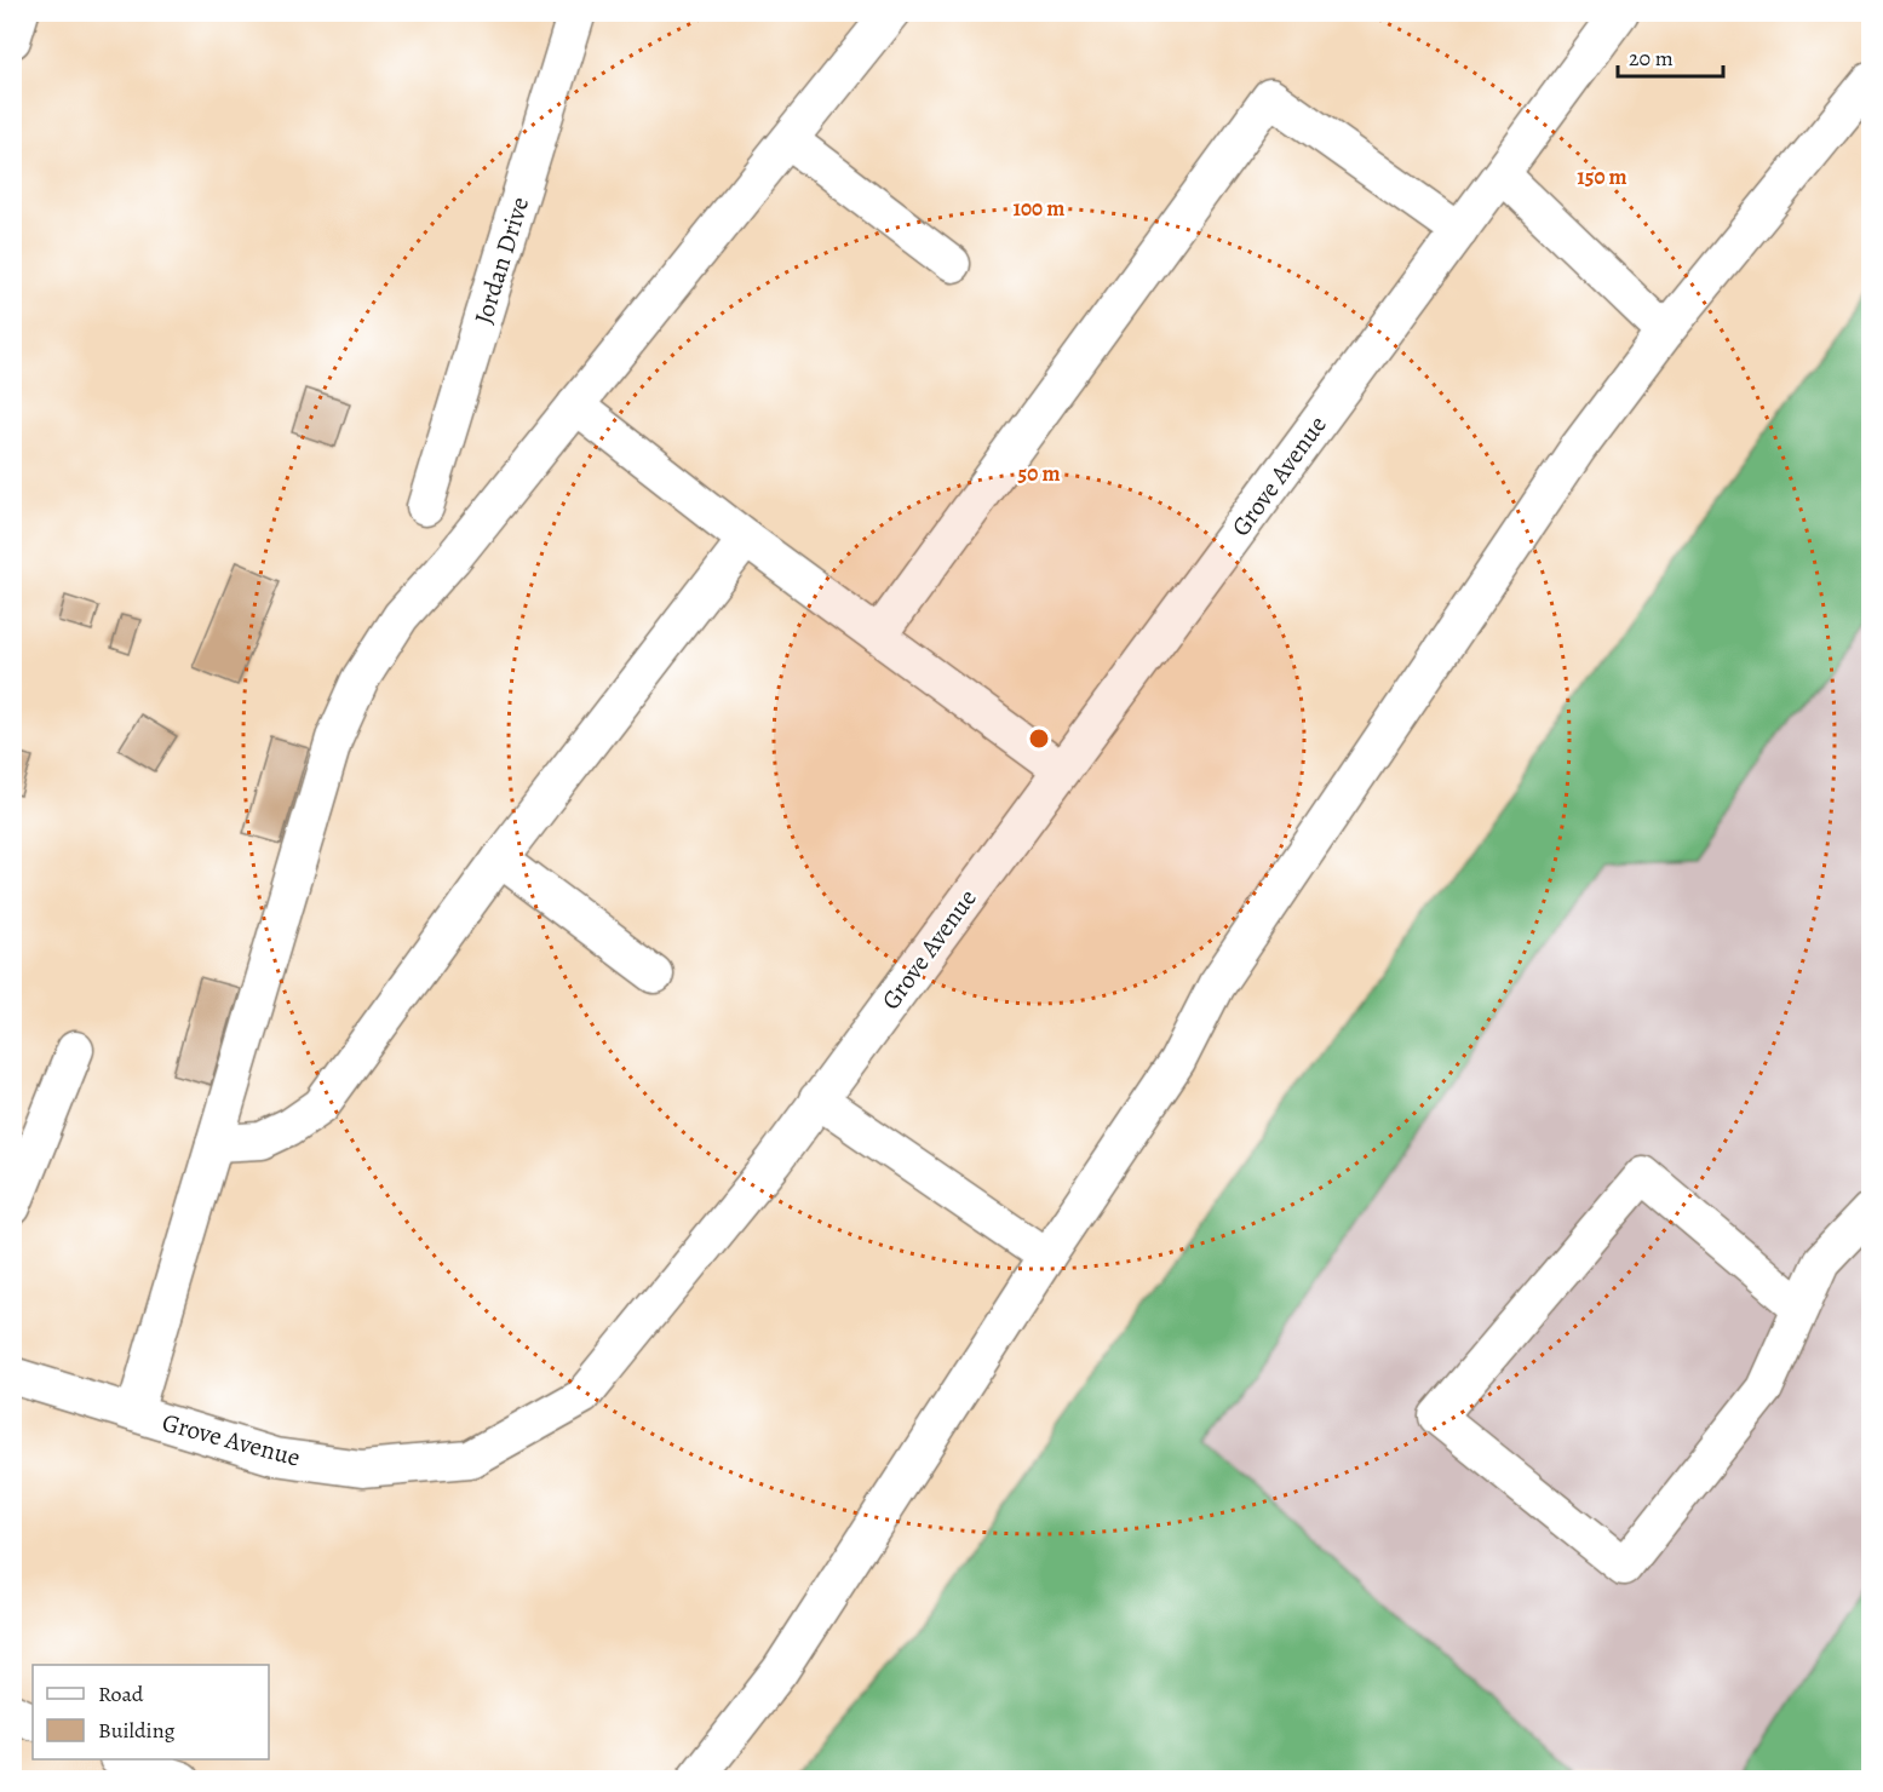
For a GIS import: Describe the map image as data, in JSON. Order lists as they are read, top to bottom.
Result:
{
  "streets": {
    "street": ["Jordan Drive", "Grove Avenue"]
  },
  "legend": ["Road", "Building"],
  "scale_bar": "20 m",
  "rings": ["150 m", "100 m", "50 m"]
}
